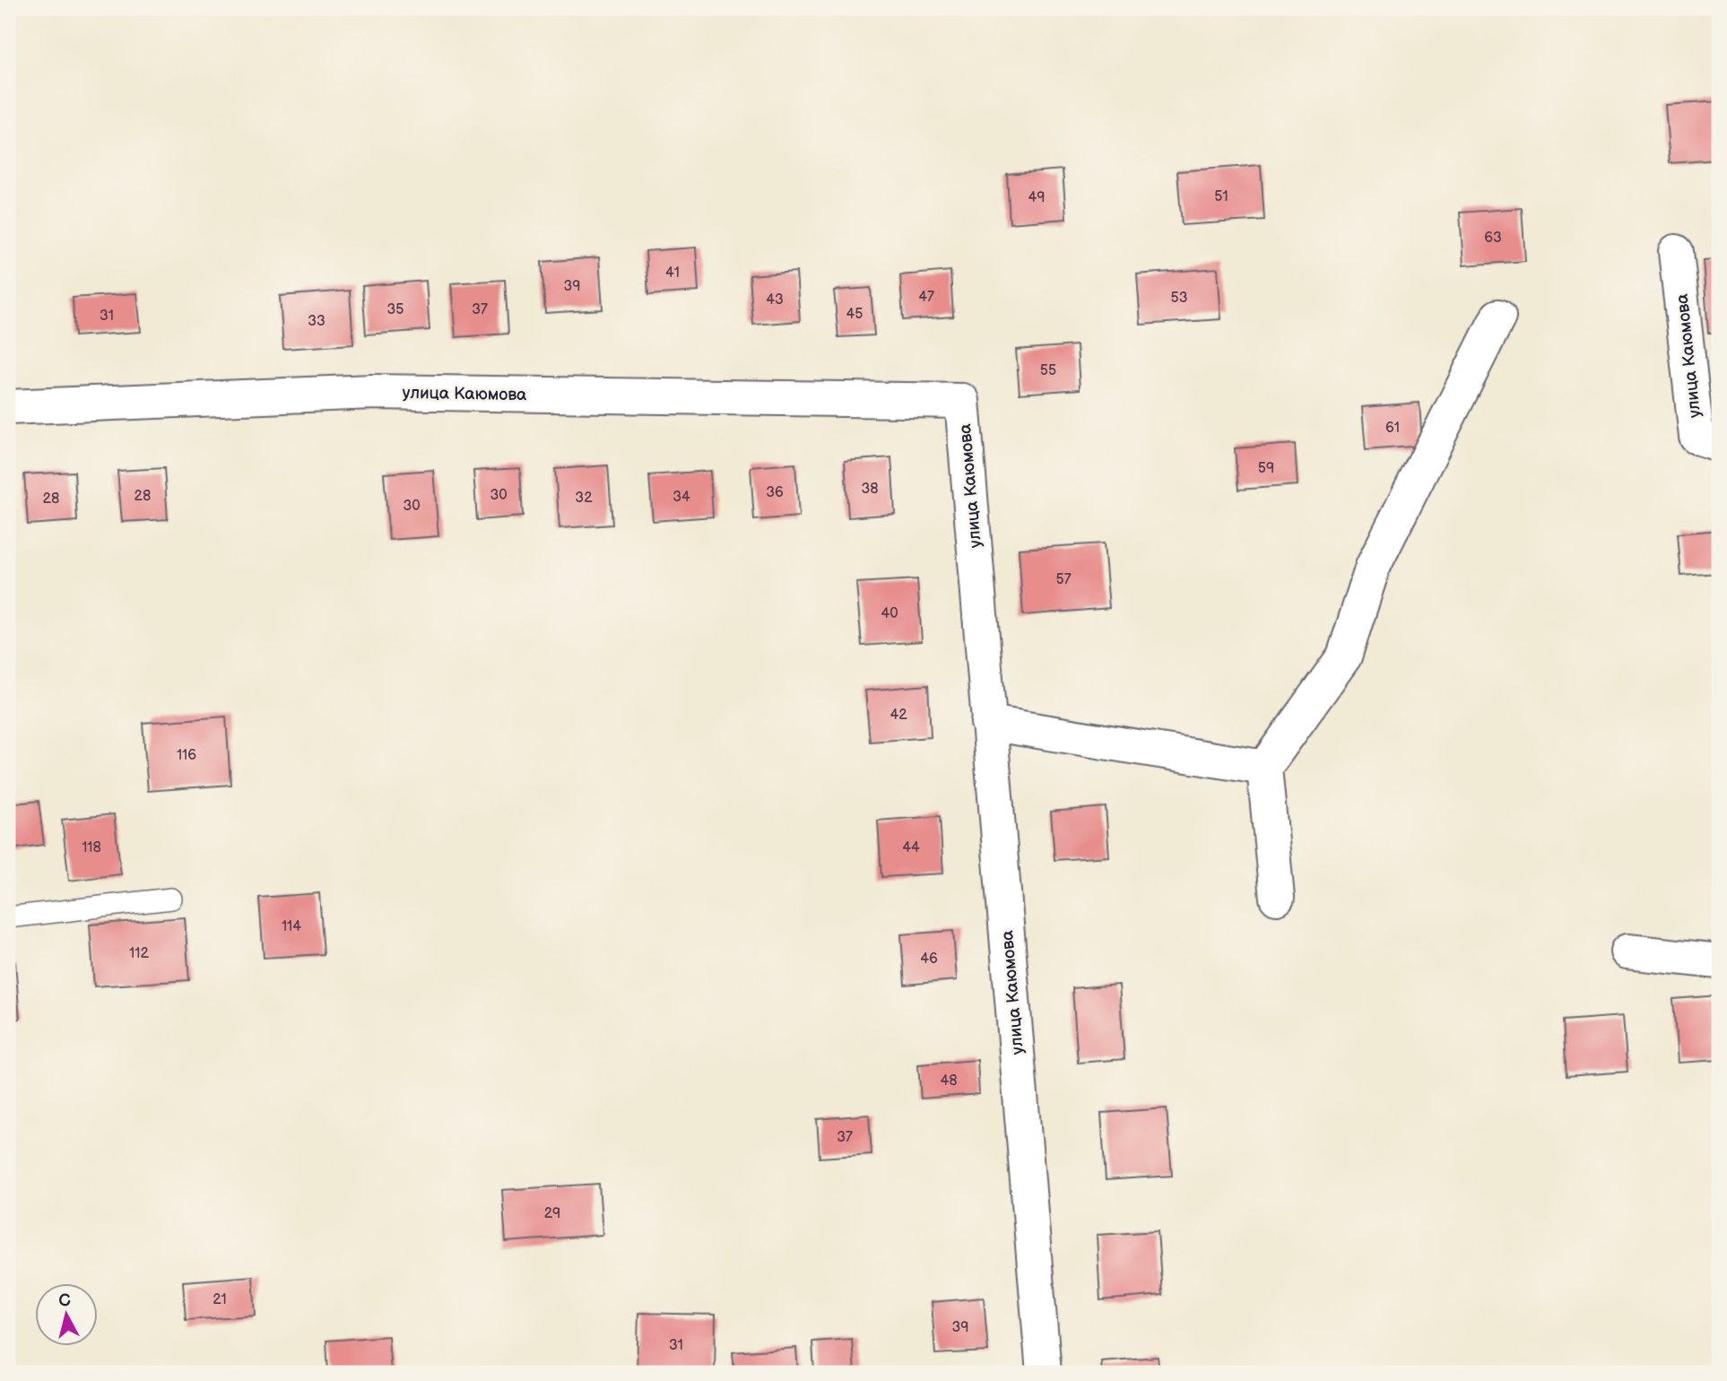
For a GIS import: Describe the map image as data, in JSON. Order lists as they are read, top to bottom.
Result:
{
  "streets": {
    "street": ["улица Каюмова"]
  },
  "house_numbers": [
    "51",
    "49",
    "63",
    "41",
    "39",
    "47",
    "53",
    "43",
    "35",
    "37",
    "45",
    "31",
    "33",
    "55",
    "61",
    "59",
    "38",
    "36",
    "30",
    "28",
    "34",
    "32",
    "28",
    "30",
    "57",
    "40",
    "42",
    "116",
    "118",
    "44",
    "114",
    "112",
    "46",
    "48",
    "37",
    "29",
    "21",
    "39",
    "31"
  ],
  "north": "top"
}
